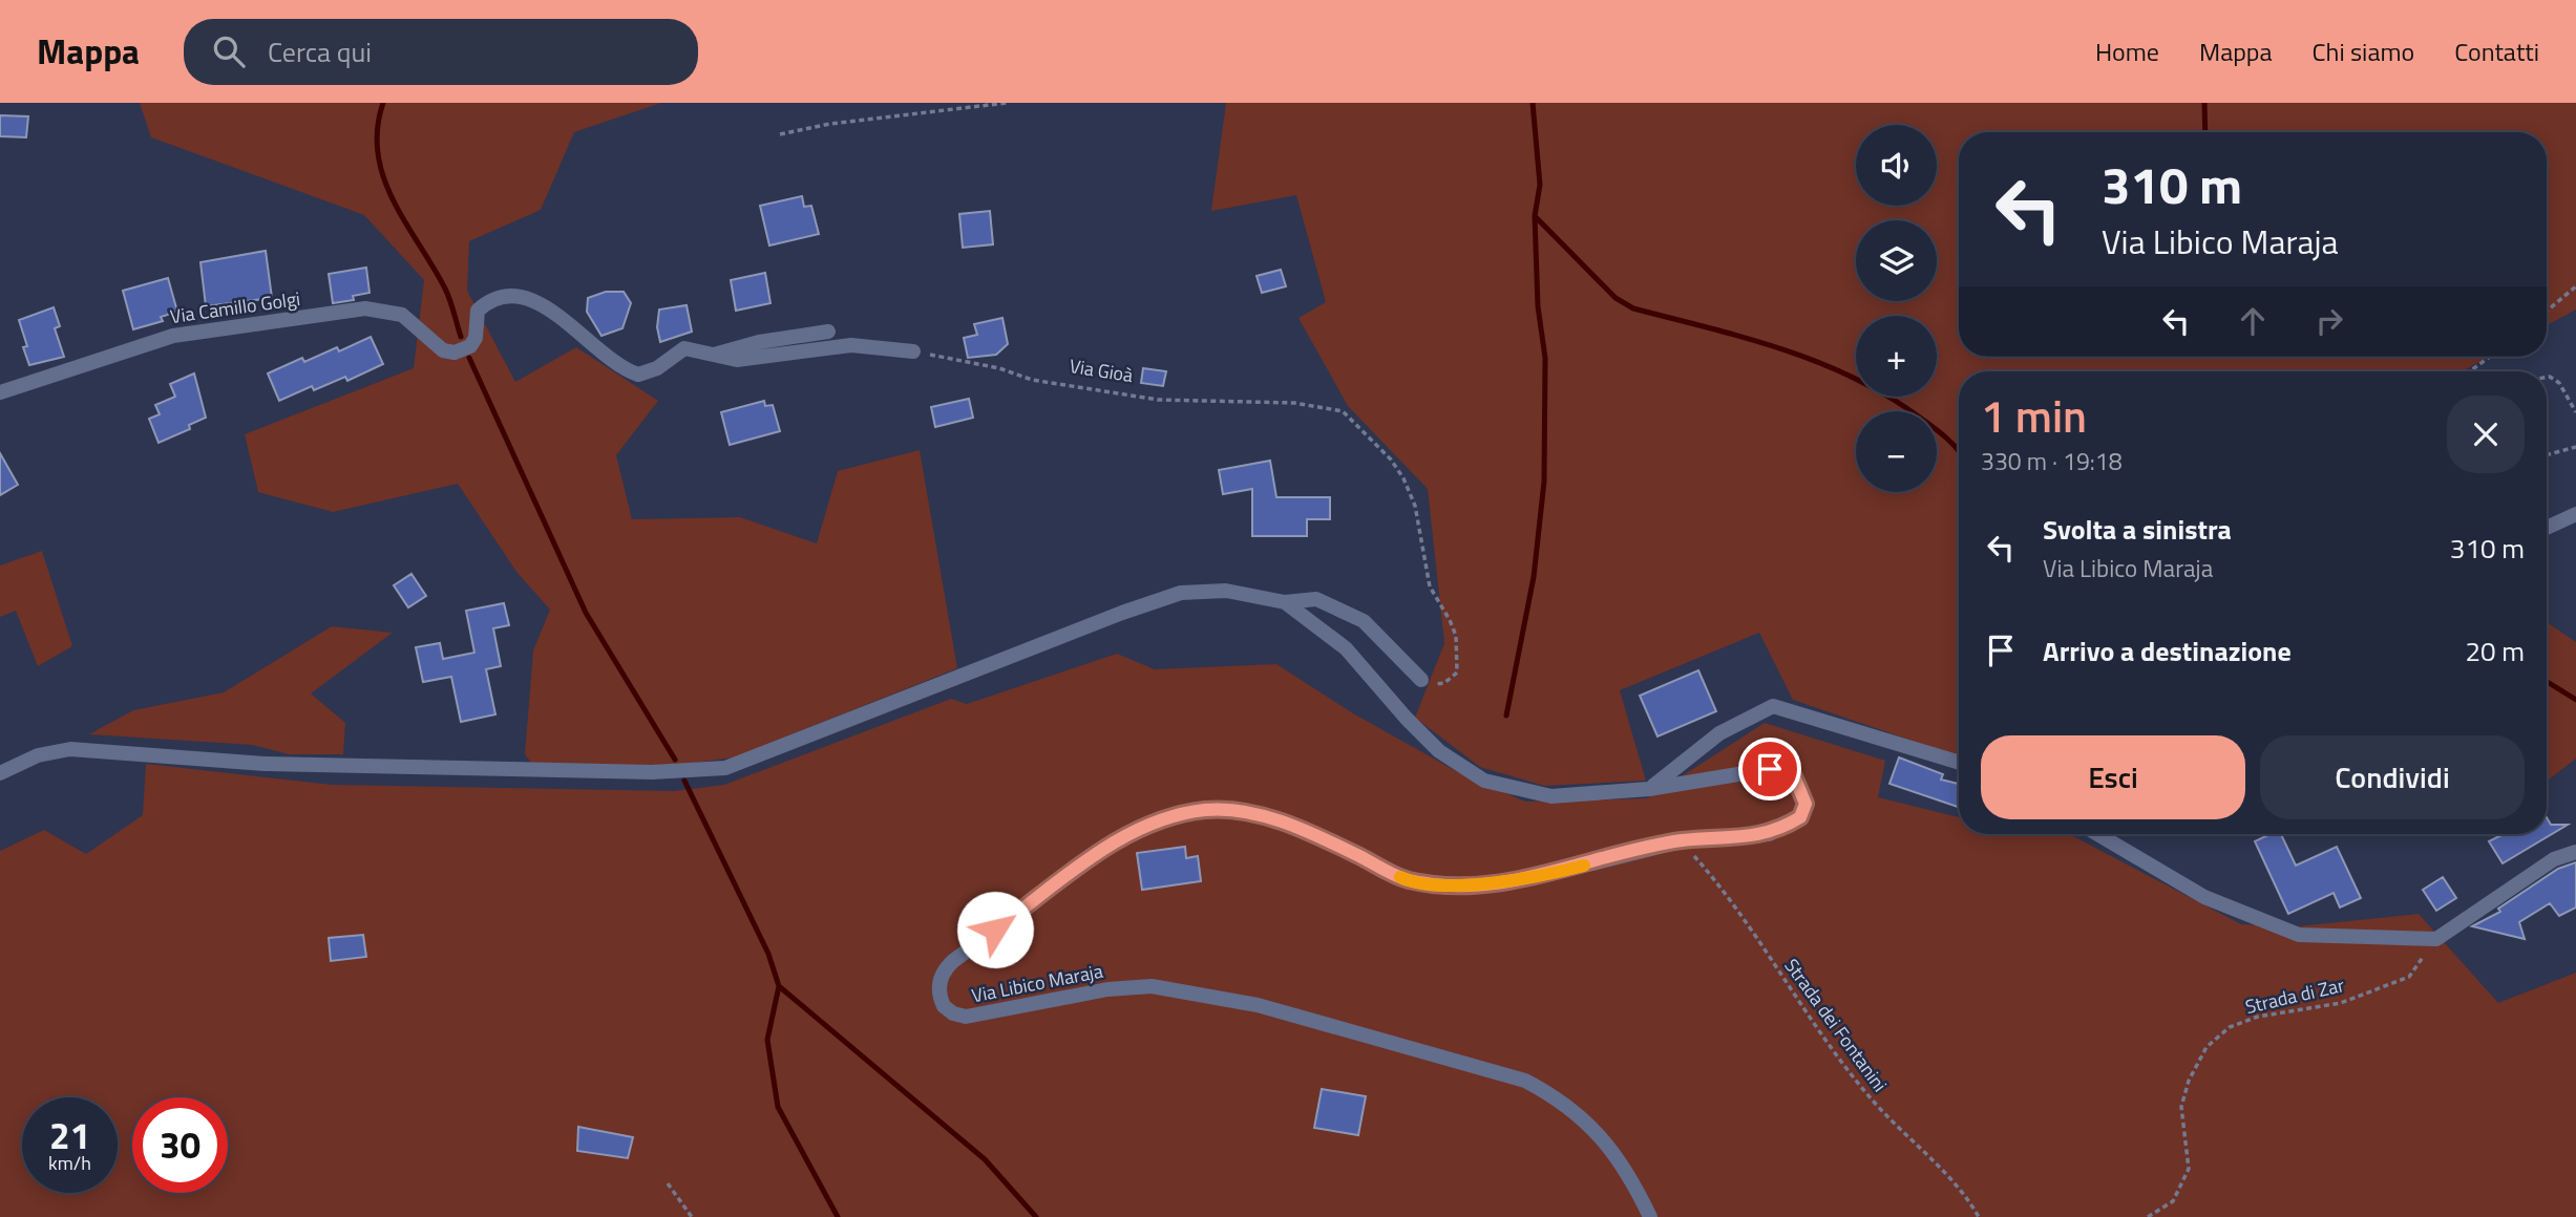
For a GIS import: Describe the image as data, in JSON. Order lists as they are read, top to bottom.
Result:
{
  "streets": {
    "street": ["Via Camillo Golgi", "Via Libico Maraja"],
    "path": ["Via Gioà", "Strada di Zar", "Strada dei Fontanini"]
  },
  "crossings": [
    ["Via Libico Maraja", "Strada dei Fontanini"]
  ],
  "page": {
    "header": "Mappa",
    "search": "Cerca qui",
    "nav": [
      "Home",
      "Mappa",
      "Chi siamo",
      "Contatti"
    ],
    "map_buttons": ["+", "−"],
    "turn": ["310 m", "Via Libico Maraja"],
    "heading": ["1 min", "330 m · 19:18"],
    "list": [
      {
        "name": "Svolta a sinistra",
        "note": "Via Libico Maraja",
        "value": "310 m"
      },
      {
        "name": "Arrivo a destinazione",
        "value": "20 m"
      }
    ],
    "buttons": ["Esci", "Condividi"],
    "speed": "21 km/h",
    "limit": "30"
  }
}
